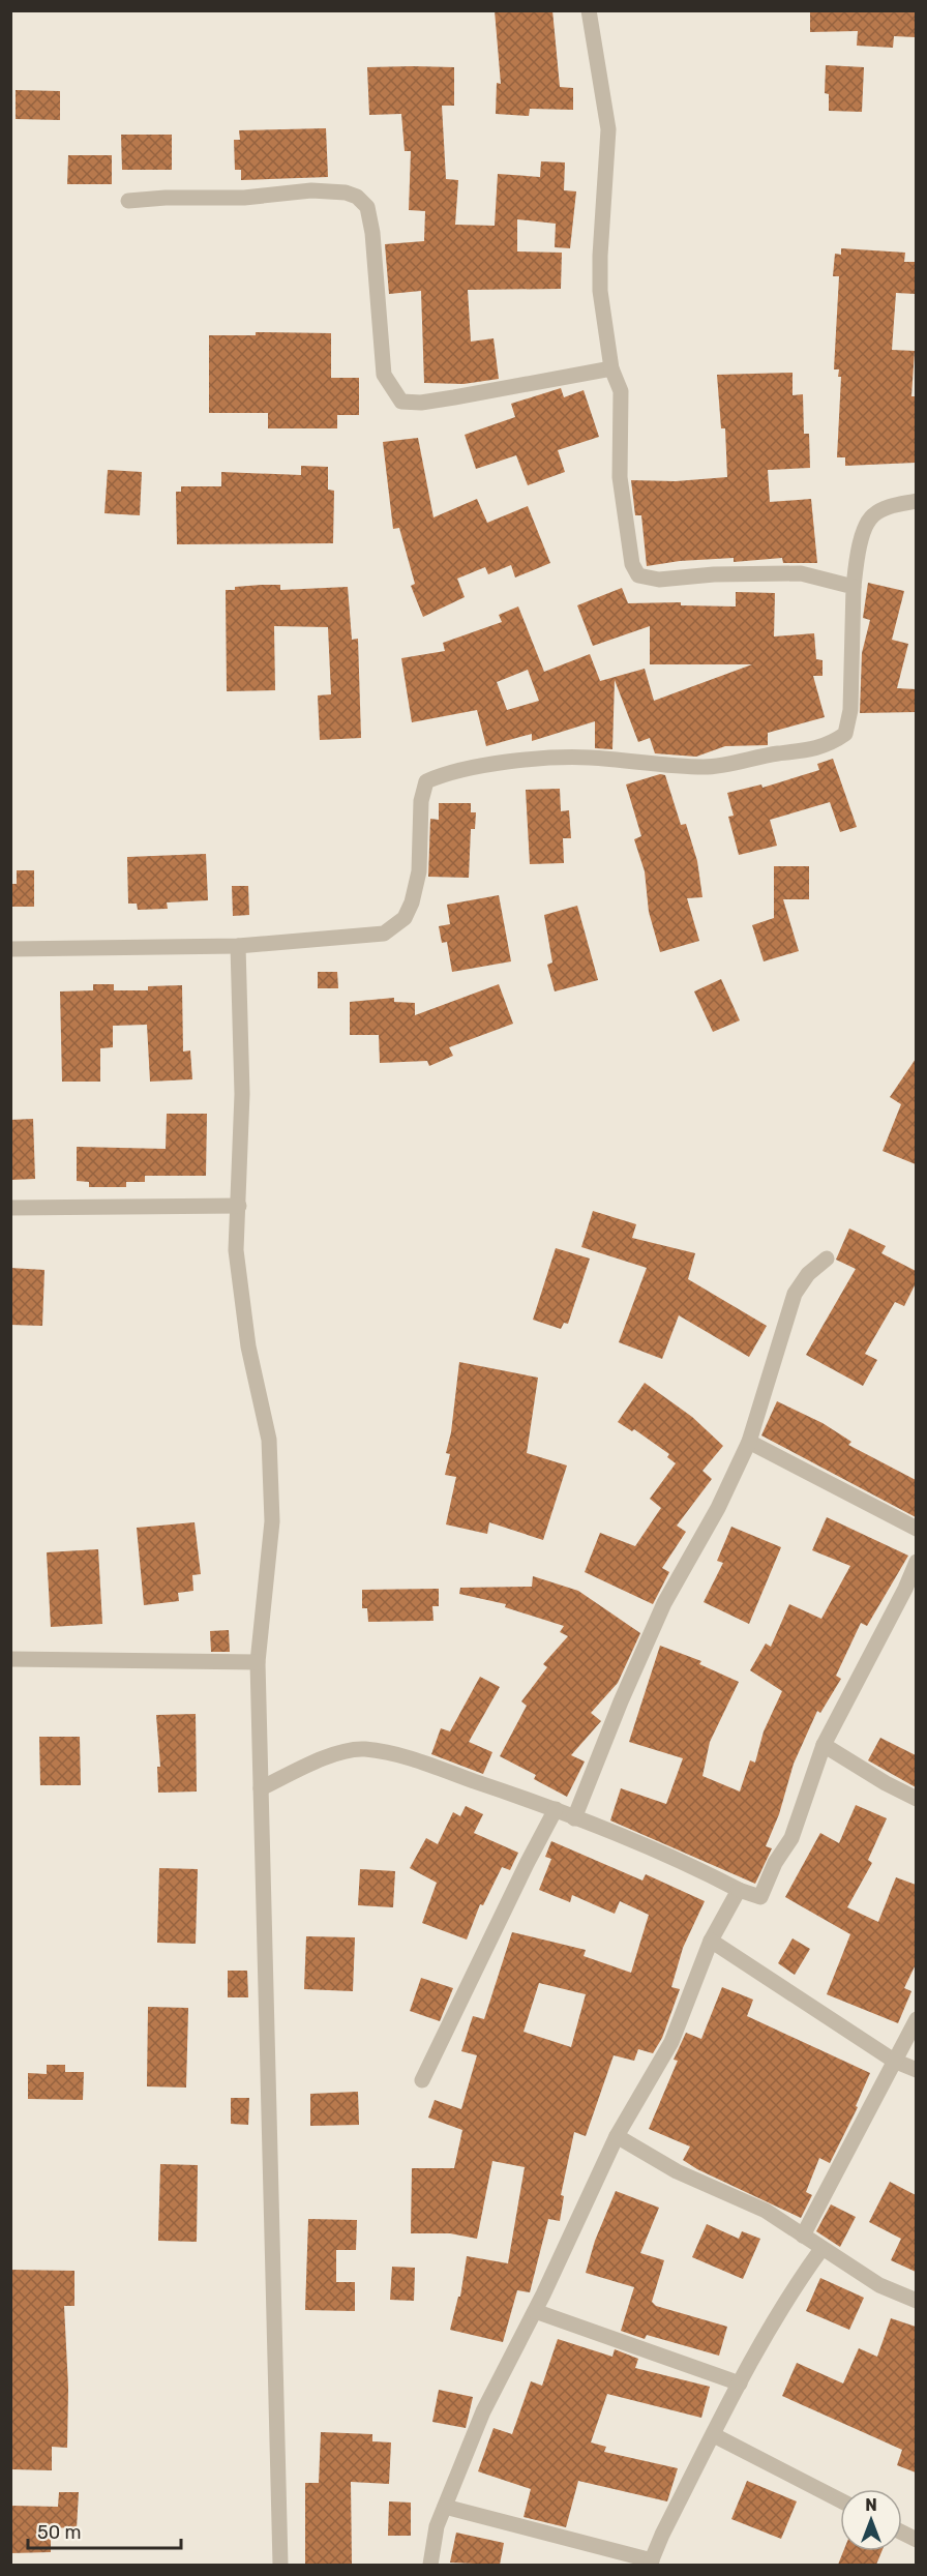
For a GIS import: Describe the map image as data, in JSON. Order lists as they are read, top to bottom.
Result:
{
  "scale_bar": "50 m",
  "north": "top"
}
